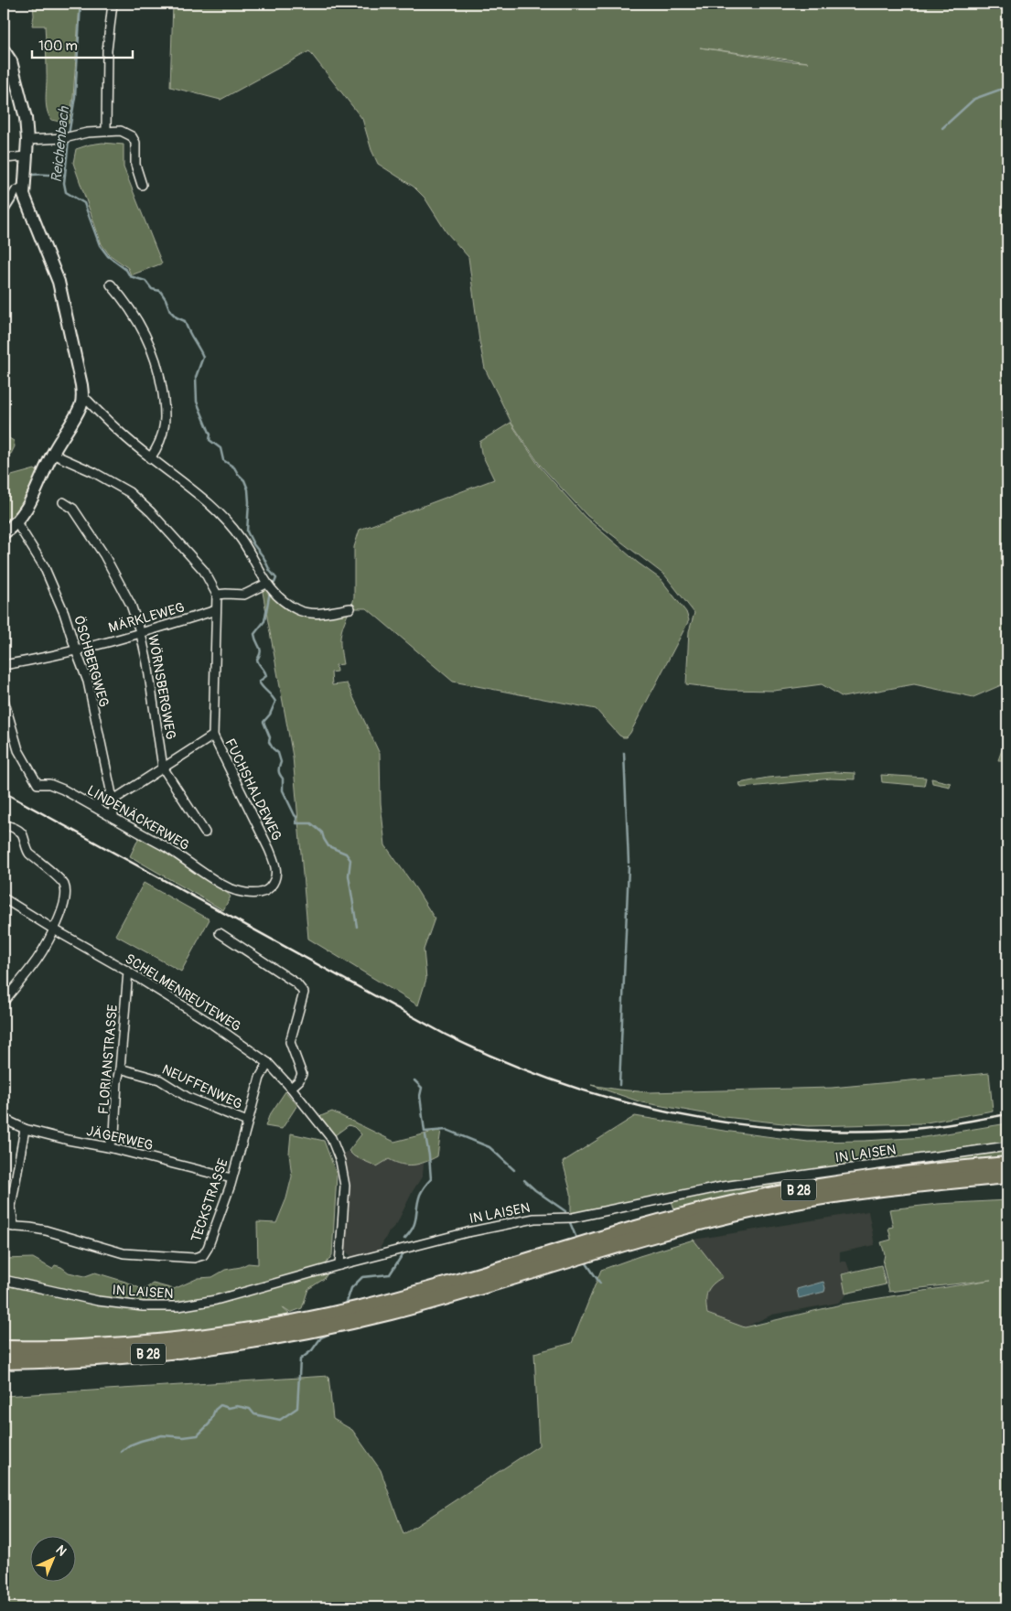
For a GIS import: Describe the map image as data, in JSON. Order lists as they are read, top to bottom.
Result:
{
  "streets": {
    "highway": ["B 28"],
    "street": [
      "MÄRKLEWEG",
      "ÖSCHBERGWEG",
      "WÖRNSBERGWEG",
      "FUCHSHALDEWEG",
      "LINDENÄCKERWEG",
      "SCHELMENREUTEWEG",
      "FLORIANSTRASSE",
      "NEUFFENWEG",
      "JÄGERWEG",
      "IN LAISEN",
      "TECKSTRASSE"
    ]
  },
  "crossings": [
    ["MÄRKLEWEG", "ÖSCHBERGWEG"],
    ["MÄRKLEWEG", "WÖRNSBERGWEG"],
    ["MÄRKLEWEG", "FUCHSHALDEWEG"],
    ["ÖSCHBERGWEG", "LINDENÄCKERWEG"],
    ["FUCHSHALDEWEG", "LINDENÄCKERWEG"],
    ["SCHELMENREUTEWEG", "FLORIANSTRASSE"],
    ["SCHELMENREUTEWEG", "IN LAISEN"],
    ["SCHELMENREUTEWEG", "TECKSTRASSE"],
    ["FLORIANSTRASSE", "NEUFFENWEG"],
    ["FLORIANSTRASSE", "JÄGERWEG"],
    ["NEUFFENWEG", "TECKSTRASSE"],
    ["JÄGERWEG", "TECKSTRASSE"]
  ],
  "water": ["Reichenbach"],
  "scale_bar": "100 m",
  "north": "top right"
}
